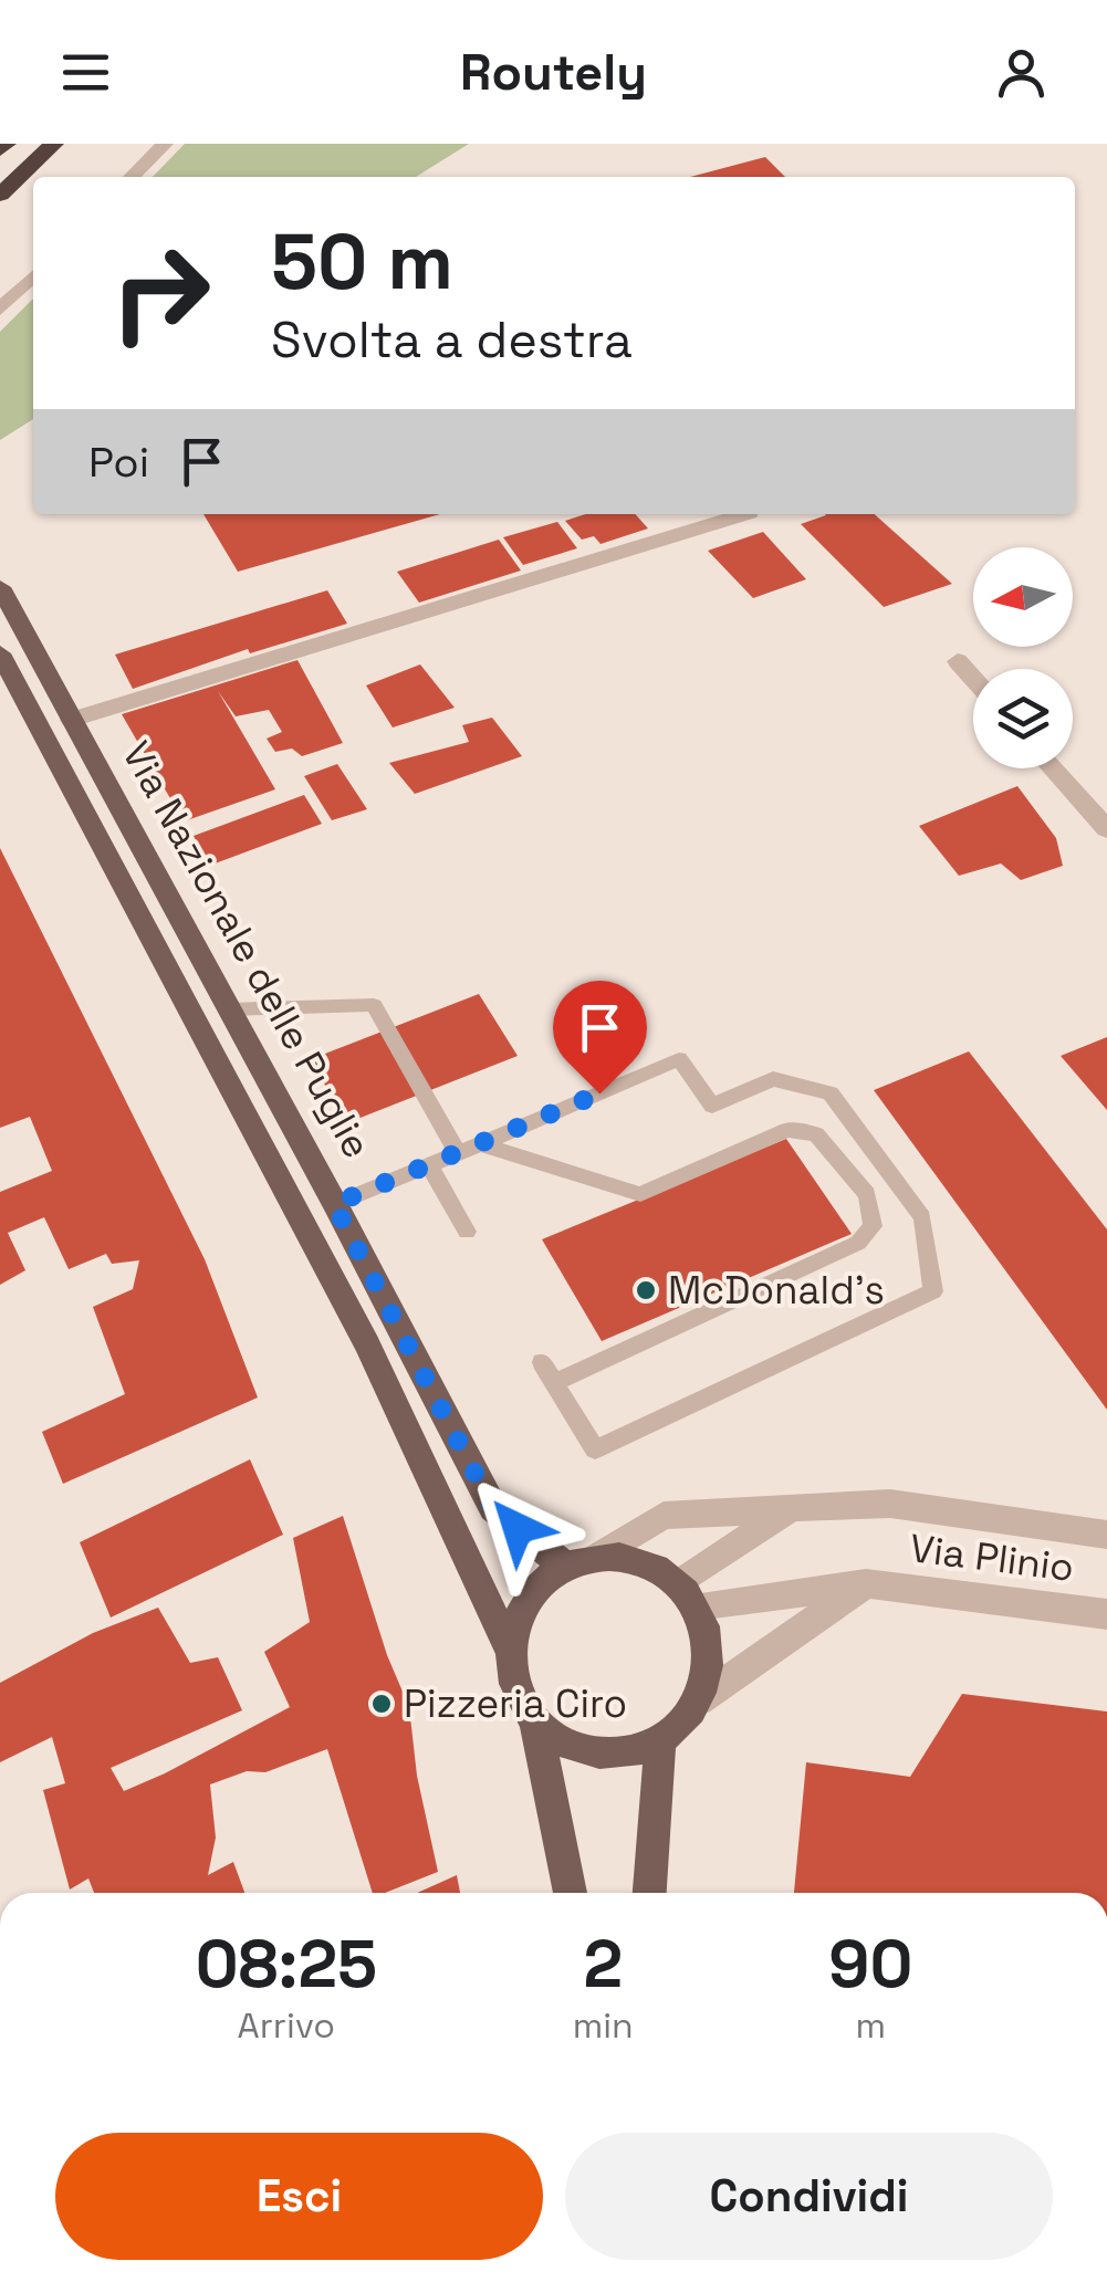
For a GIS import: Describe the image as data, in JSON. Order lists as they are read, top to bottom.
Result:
{
  "streets": {
    "main road": ["Via Nazionale delle Puglie"],
    "street": ["Via Plinio"]
  },
  "crossings": [
    ["Via Nazionale delle Puglie", "Via Plinio"]
  ],
  "places": ["McDonald's", "Pizzeria Ciro"],
  "north": "left",
  "page": {
    "header": "Routely",
    "turn": ["50 m", "Svolta a destra"],
    "then": "Poi",
    "eta": [
      "08:25",
      "Arrivo",
      "2",
      "min",
      "90",
      "m"
    ],
    "buttons": ["Esci", "Condividi"]
  }
}
